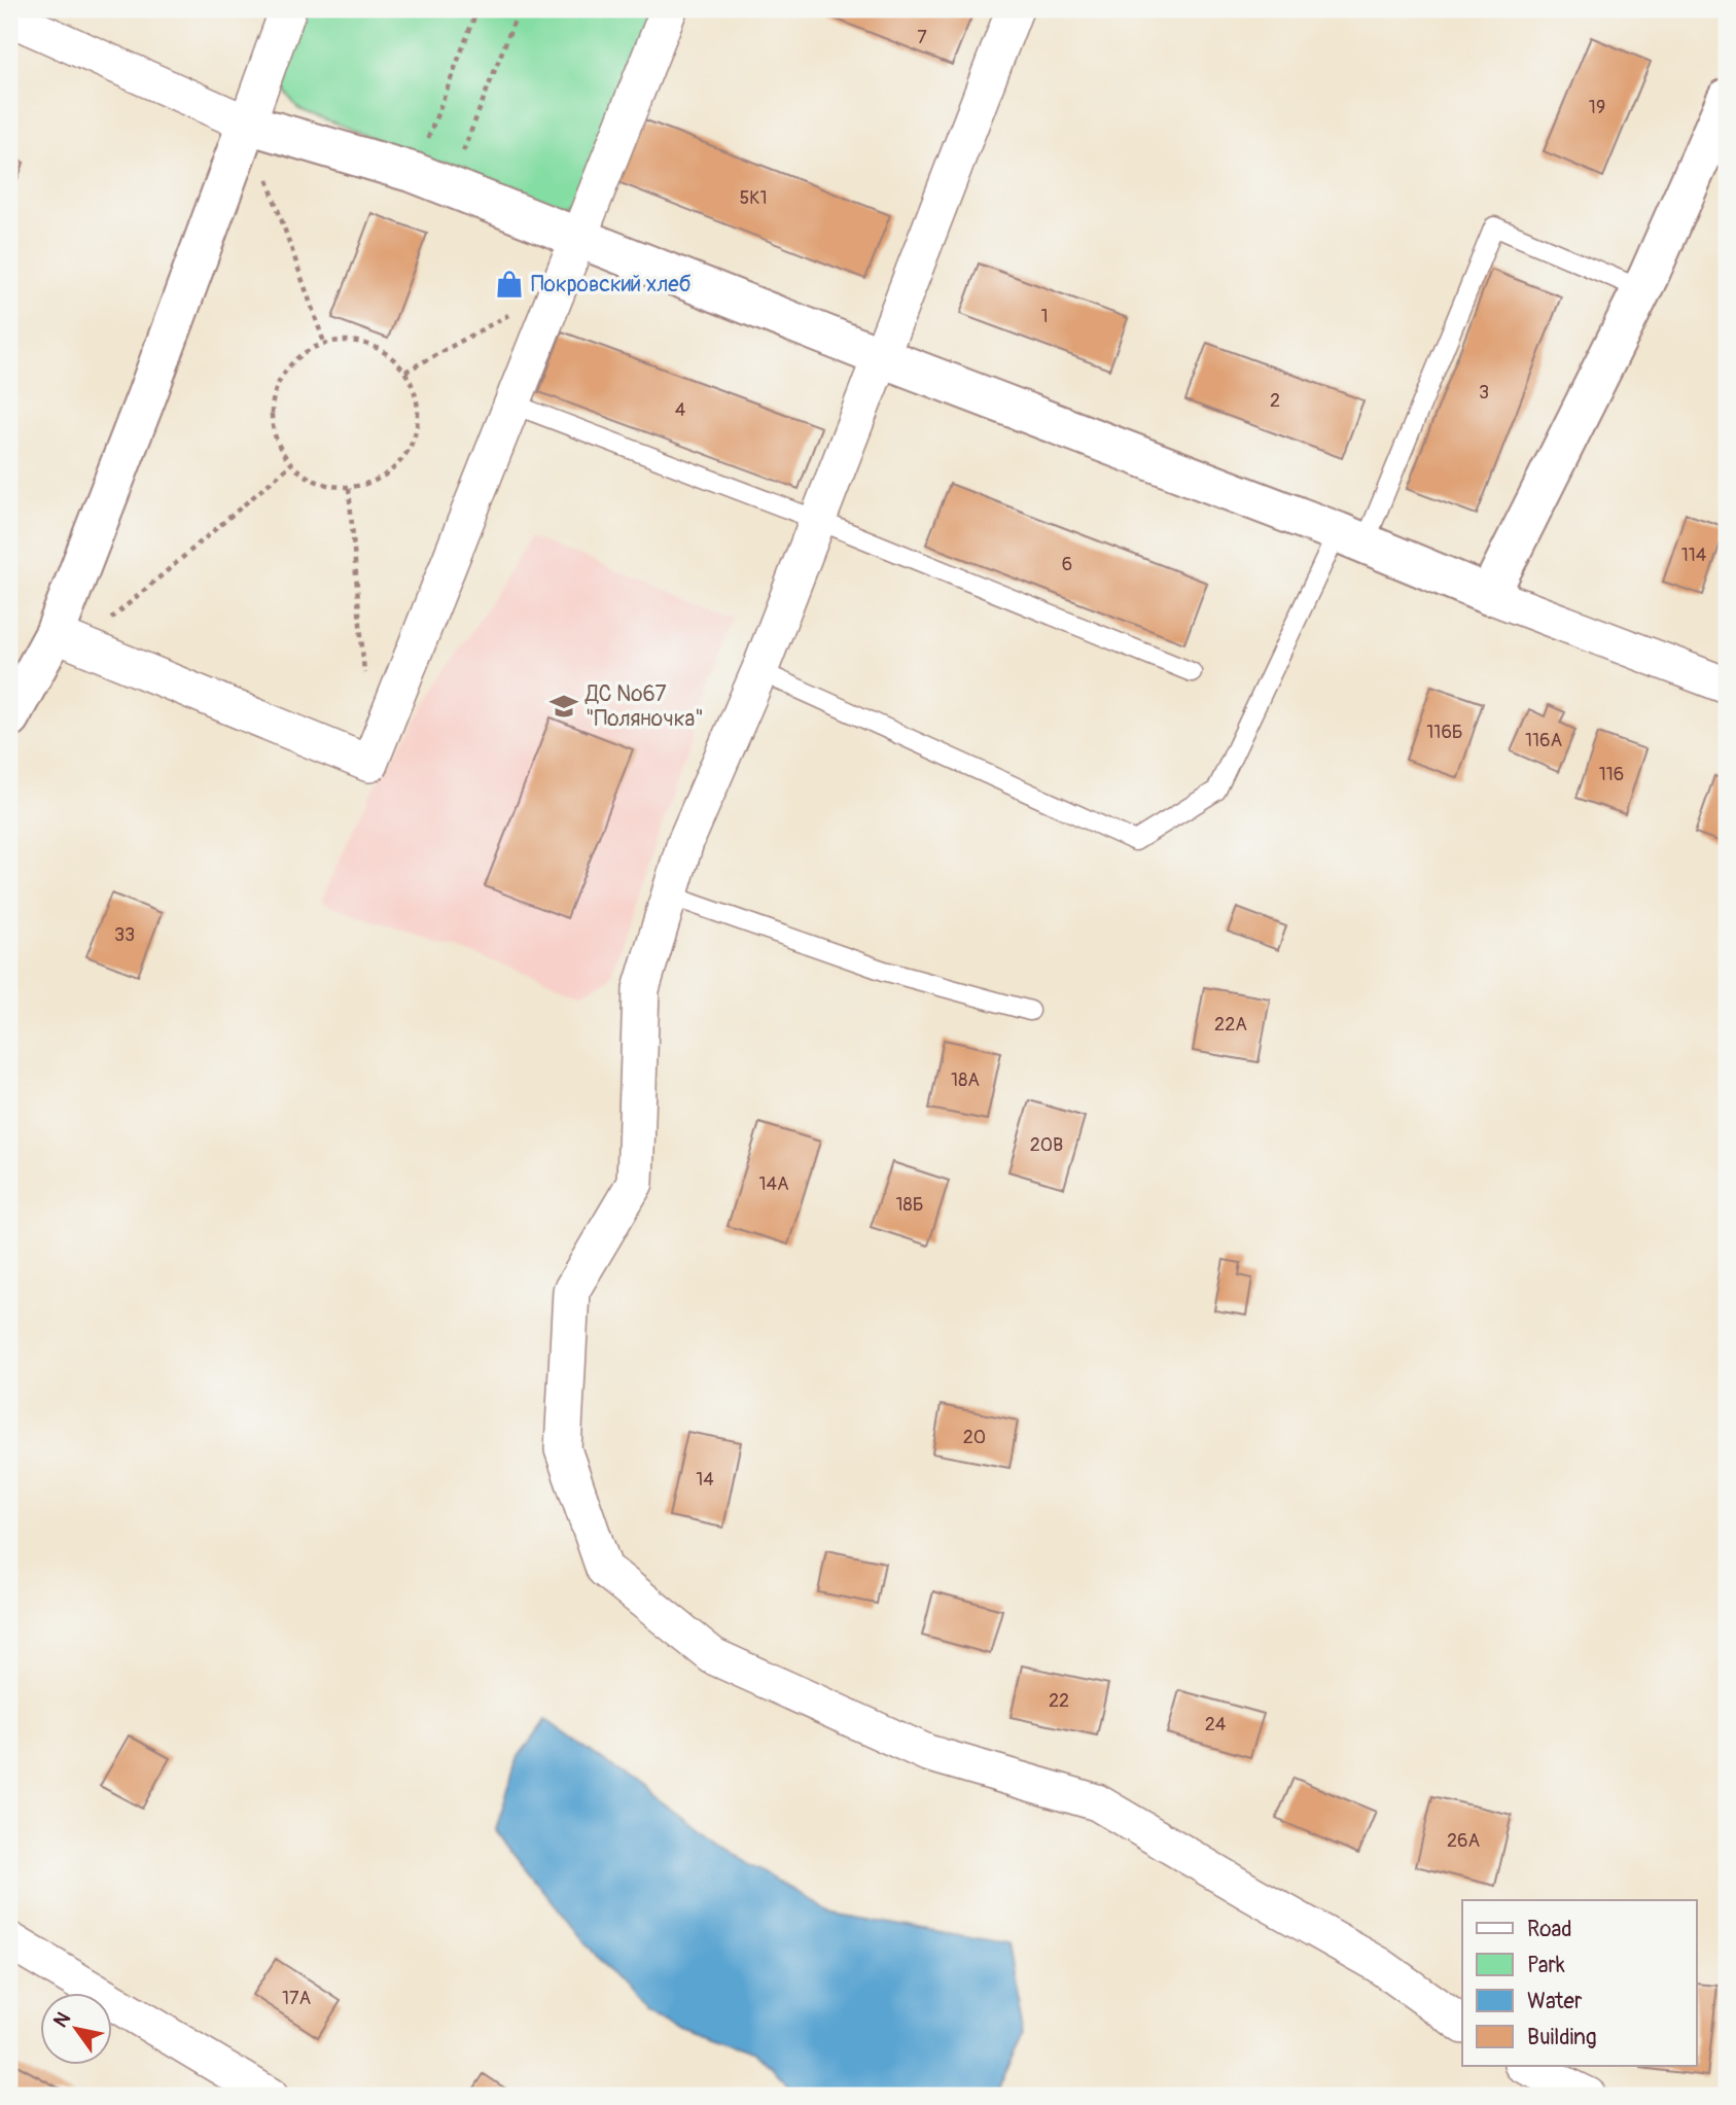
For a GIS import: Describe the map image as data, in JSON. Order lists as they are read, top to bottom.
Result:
{
  "places": {
    "shop": ["Покровский хлеб"],
    "school or university": ["ДС №67 \"Поляночка\""]
  },
  "house_numbers": [
    "7",
    "19",
    "5К1",
    "1",
    "3",
    "2",
    "4",
    "114",
    "6",
    "116Б",
    "116А",
    "116",
    "33",
    "22А",
    "18А",
    "20В",
    "14А",
    "18Б",
    "20",
    "14",
    "22",
    "24",
    "26А",
    "17А"
  ],
  "legend": [
    "Road",
    "Park",
    "Water",
    "Building"
  ],
  "north": "top left"
}
